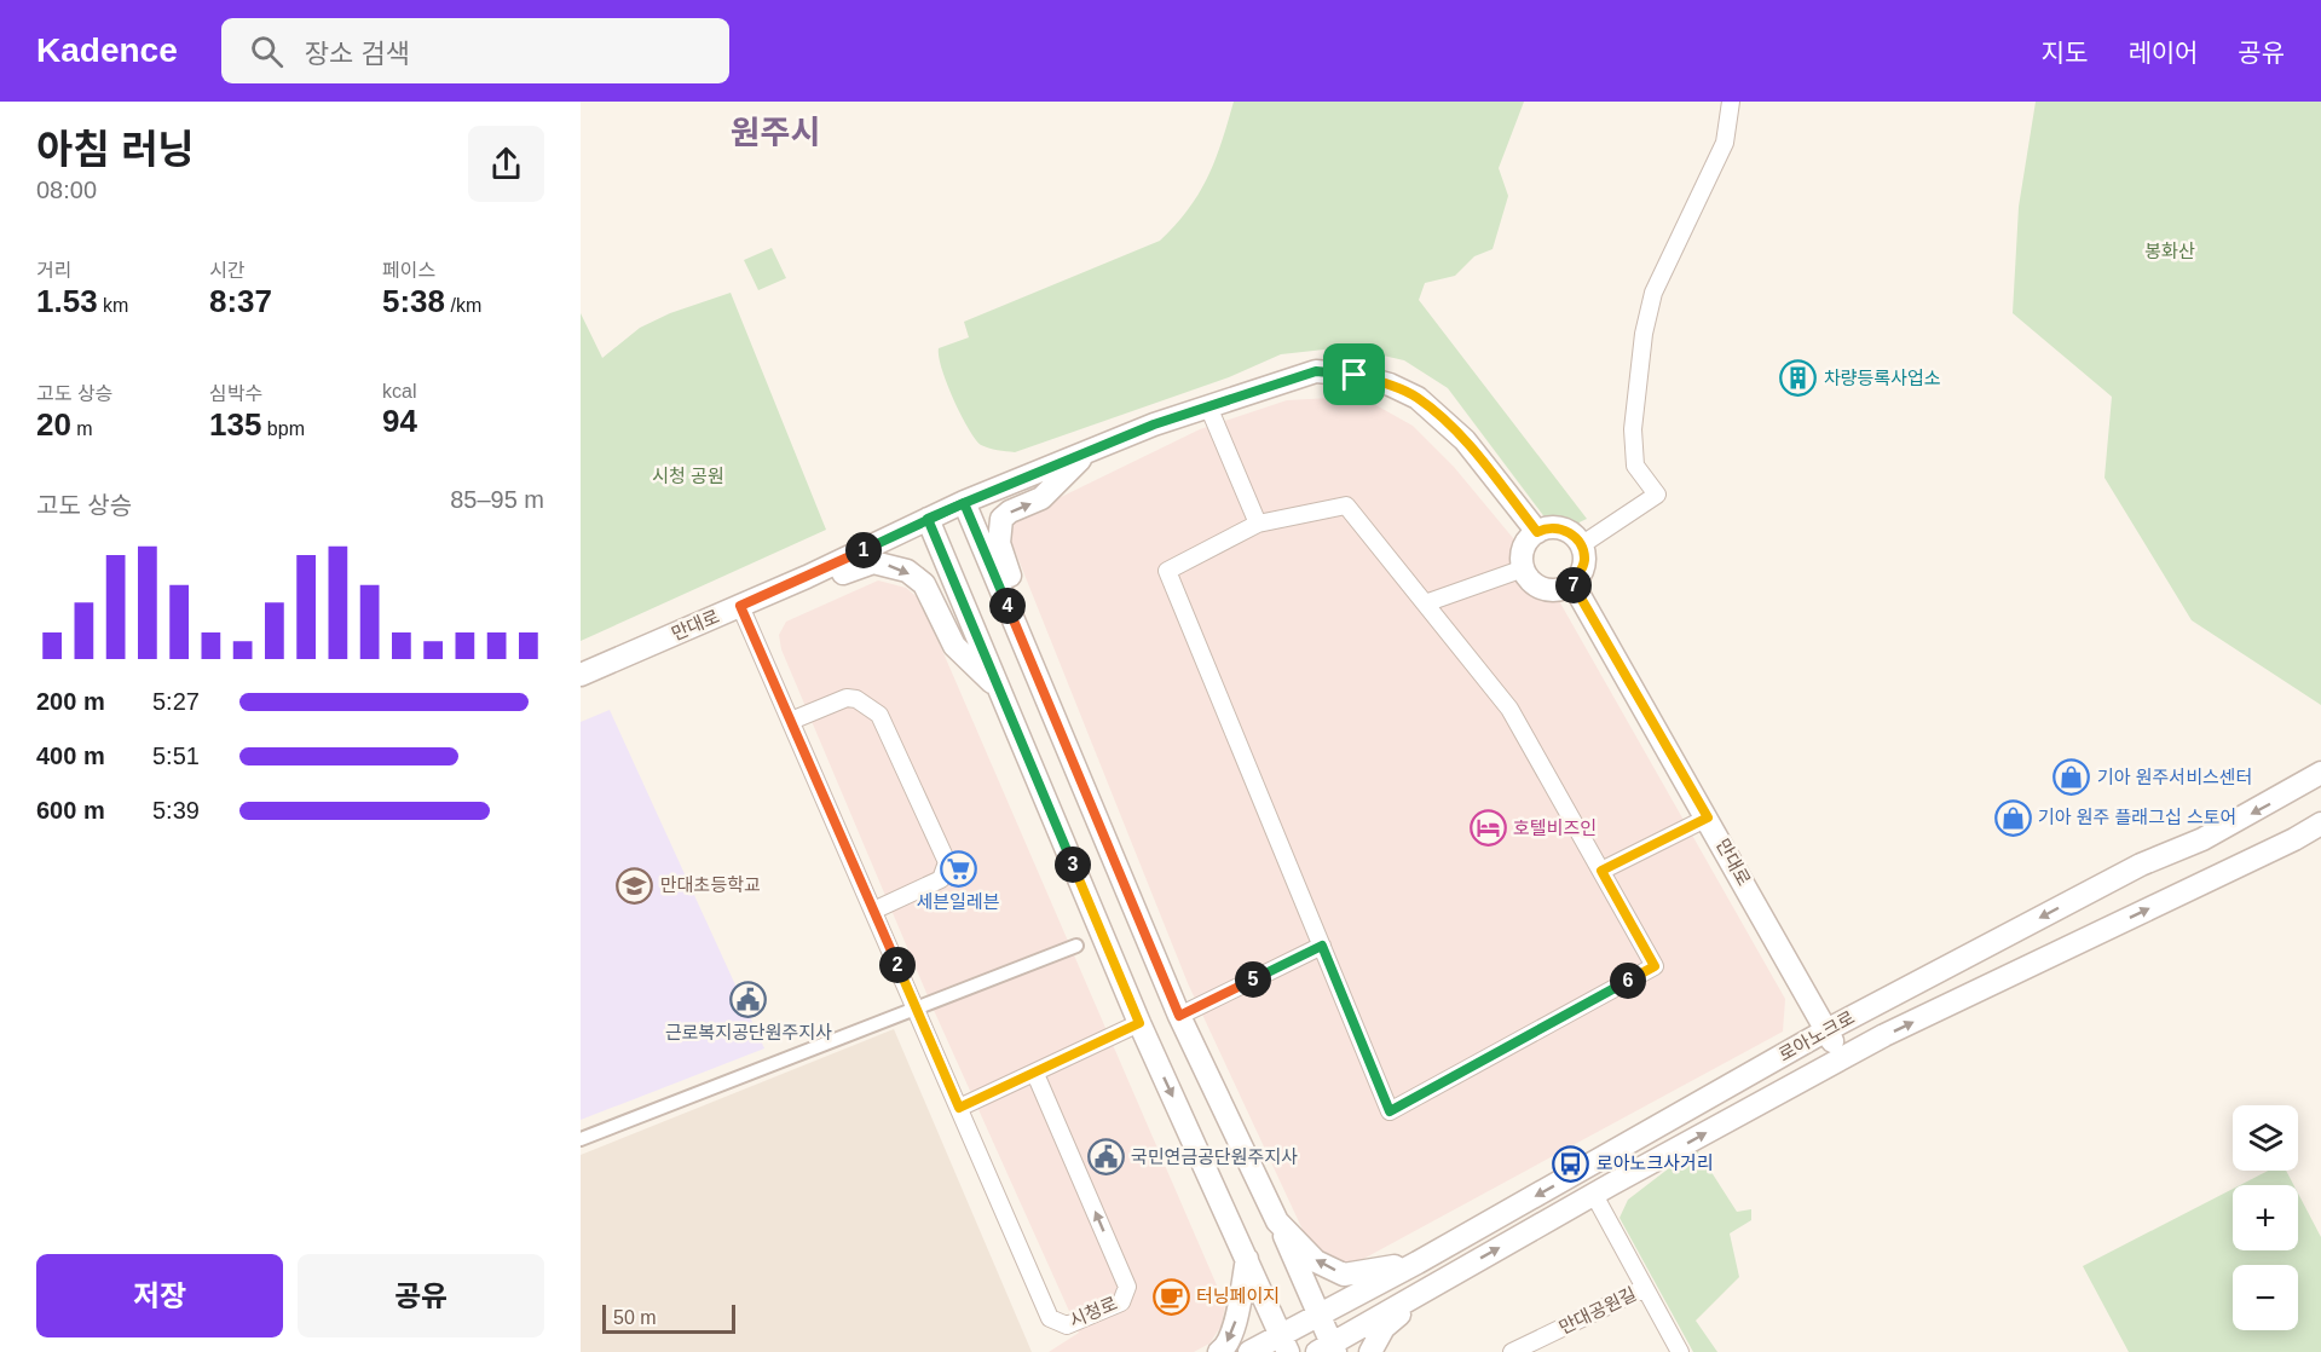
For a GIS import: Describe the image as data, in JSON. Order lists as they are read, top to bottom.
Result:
{
  "streets": {
    "street": [
      "만대로",
      "로아노크로",
      "만대공원길",
      "시청로"
    ]
  },
  "crossings": [
    ["만대로", "로아노크로"],
    ["만대로", "시청로"]
  ],
  "districts": ["원주시"],
  "parks": ["봉화산", "시청 공원"],
  "places": {
    "building": ["차량등록사업소"],
    "shop": ["기아 원주서비스센터", "기아 원주 플래그십 스토어"],
    "hotel": ["호텔비즈인"],
    "supermarket": ["세븐일레븐"],
    "school or university": ["만대초등학교"],
    "public building": ["근로복지공단원주지사", "국민연금공단원주지사"],
    "bus stop": ["로아노크사거리"],
    "cafe": ["터닝페이지"]
  },
  "scale_bar": "50 m",
  "page": {
    "header": "Kadence",
    "search": "장소 검색",
    "nav": ["지도", "레이어", "공유"],
    "heading": ["아침 러닝", "08:00"],
    "stats": [
      ["거리", "1.53 km"],
      ["시간", "8:37"],
      ["페이스", "5:38 /km"],
      ["고도 상승", "20 m"],
      ["심박수", "135 bpm"],
      ["kcal", "94"]
    ],
    "chart": ["고도 상승", "85–95 m"],
    "pins": [
      "1",
      "7",
      "4",
      "3",
      "2",
      "5",
      "6"
    ],
    "list": [
      {
        "name": "200 m",
        "note": "5:27"
      },
      {
        "name": "400 m",
        "note": "5:51"
      },
      {
        "name": "600 m",
        "note": "5:39"
      }
    ],
    "map_buttons": ["+", "−"],
    "buttons": ["저장", "공유"],
    "scale": "50 m"
  }
}
